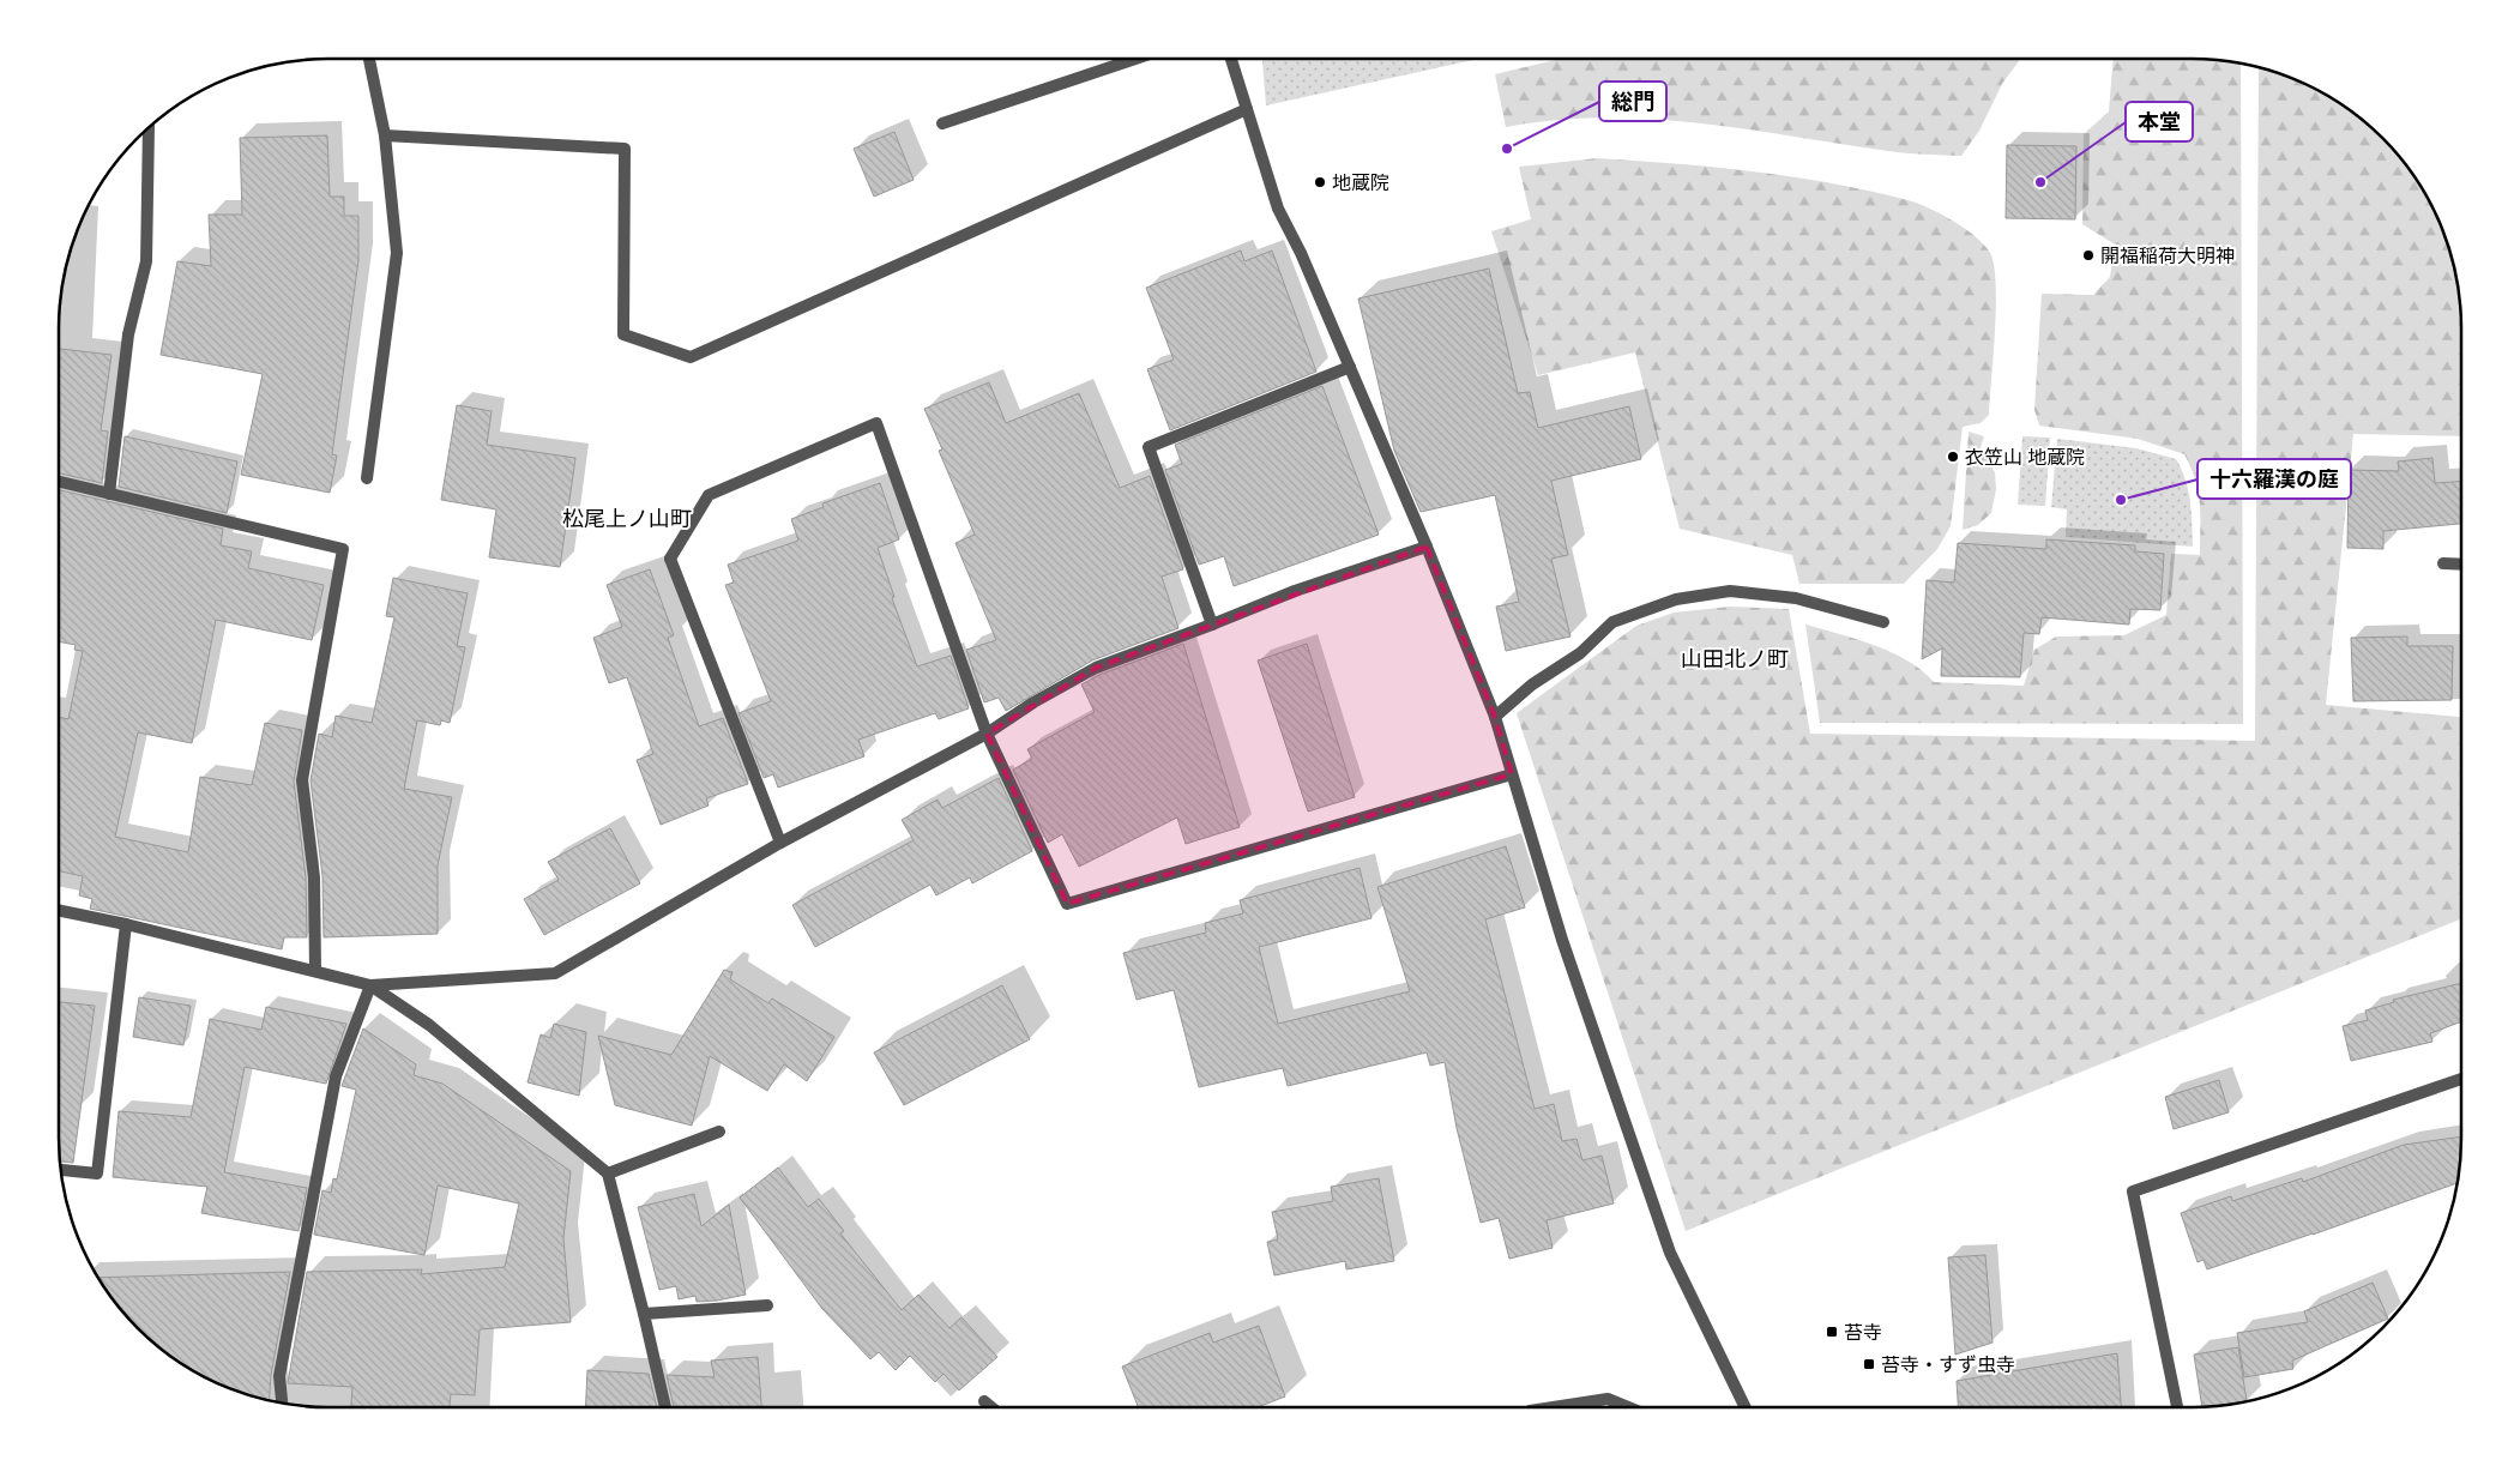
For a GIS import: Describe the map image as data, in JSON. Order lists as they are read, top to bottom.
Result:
{
  "districts": ["松尾上ノ山町", "山田北ノ町"],
  "places": {
    "other": [
      "総門",
      "地蔵院",
      "本堂",
      "開福稲荷大明神",
      "衣笠山 地蔵院",
      "十六羅漢の庭"
    ],
    "transit": ["苔寺", "苔寺・すず虫寺"]
  }
}
